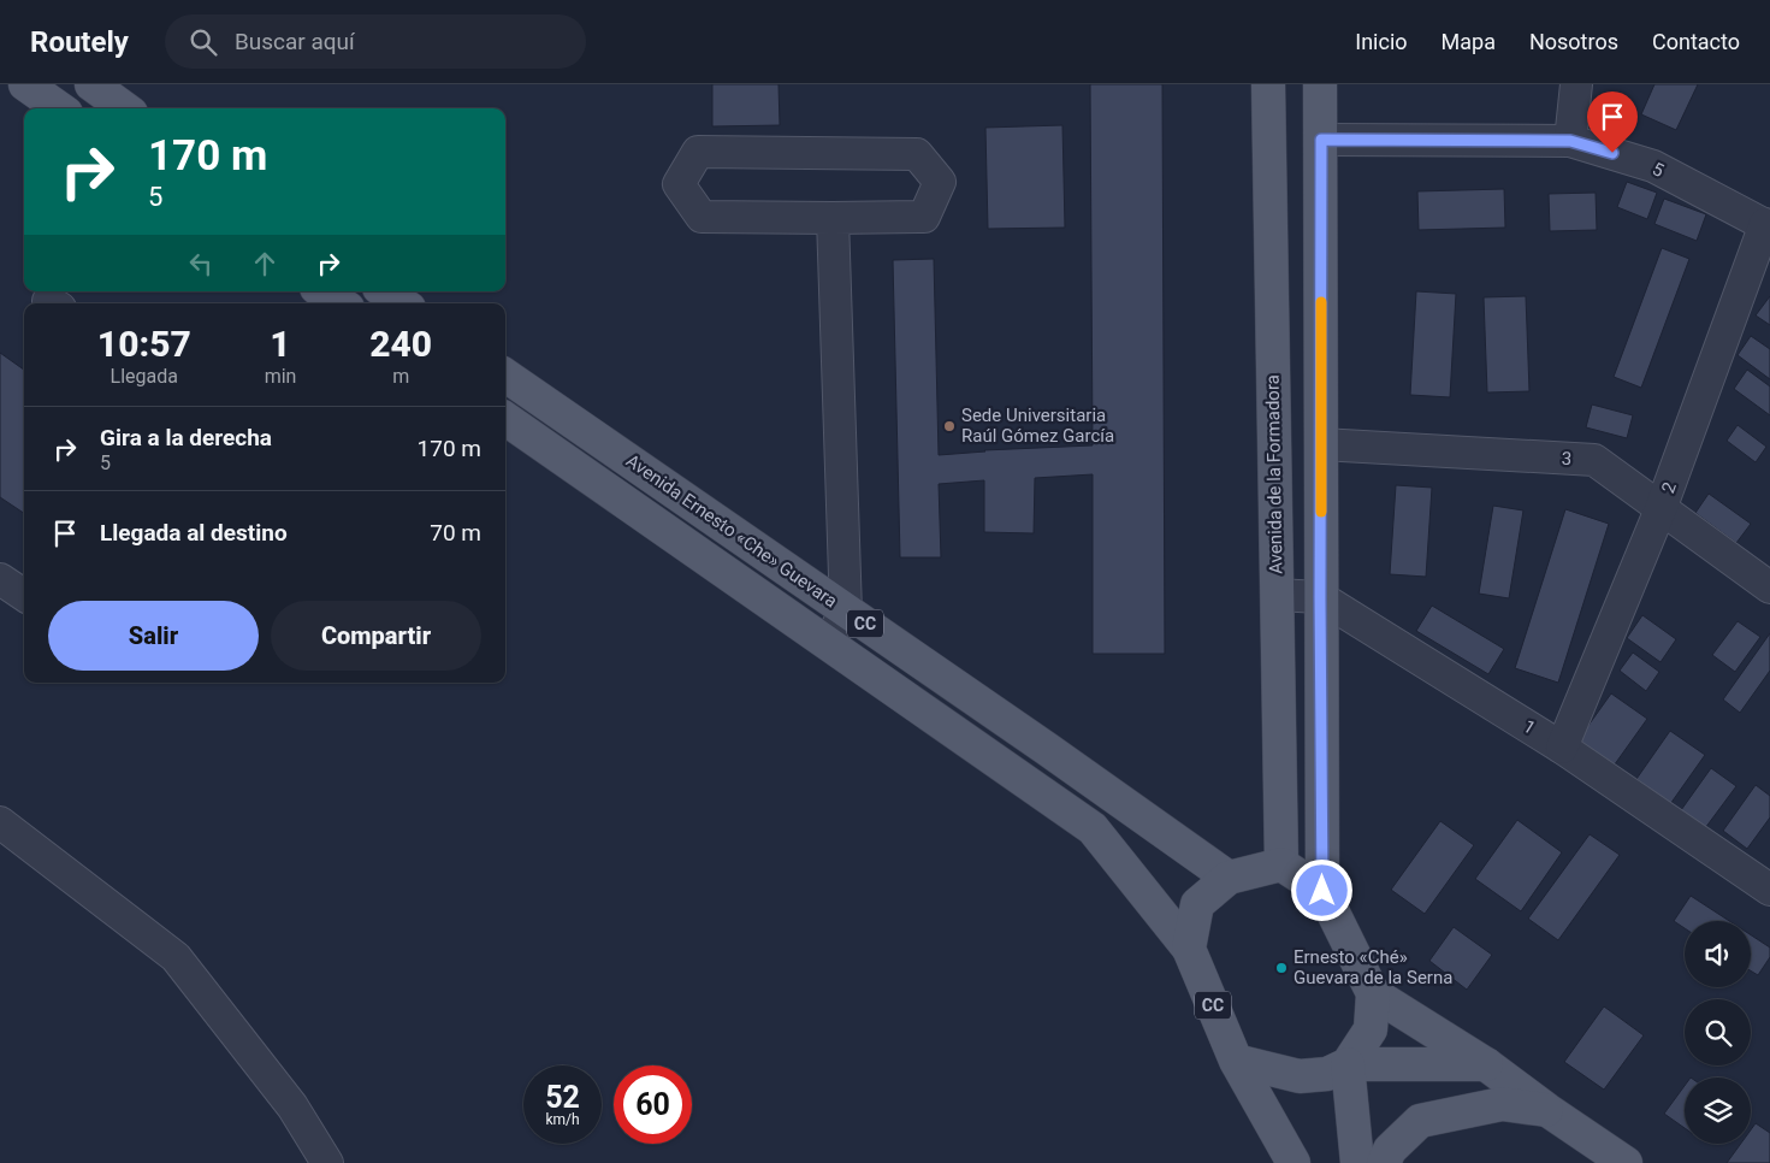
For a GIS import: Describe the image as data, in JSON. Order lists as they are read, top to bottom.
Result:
{
  "streets": {
    "main road": ["Avenida de la Formadora", "Avenida Ernesto «Che» Guevara", "CC"],
    "street": [
      "5",
      "3",
      "2",
      "1"
    ]
  },
  "crossings": [
    ["5", "2"],
    ["3", "2"],
    ["Avenida de la Formadora", "Avenida Ernesto «Che» Guevara"],
    ["Avenida de la Formadora", "CC"],
    ["Avenida de la Formadora", "1"],
    ["2", "1"],
    ["Avenida Ernesto «Che» Guevara", "CC"]
  ],
  "places": ["Sede Universitaria Raúl Gómez García", "Ernesto «Ché» Guevara de la Serna"],
  "page": {
    "header": "Routely",
    "search": "Buscar aquí",
    "nav": [
      "Inicio",
      "Mapa",
      "Nosotros",
      "Contacto"
    ],
    "turn": ["170 m", "5"],
    "eta": [
      "10:57",
      "Llegada",
      "1",
      "min",
      "240",
      "m"
    ],
    "list": [
      {
        "name": "Gira a la derecha",
        "note": "5",
        "value": "170 m"
      },
      {
        "name": "Llegada al destino",
        "value": "70 m"
      }
    ],
    "buttons": ["Salir", "Compartir"],
    "speed": "52 km/h",
    "limit": "60"
  }
}
